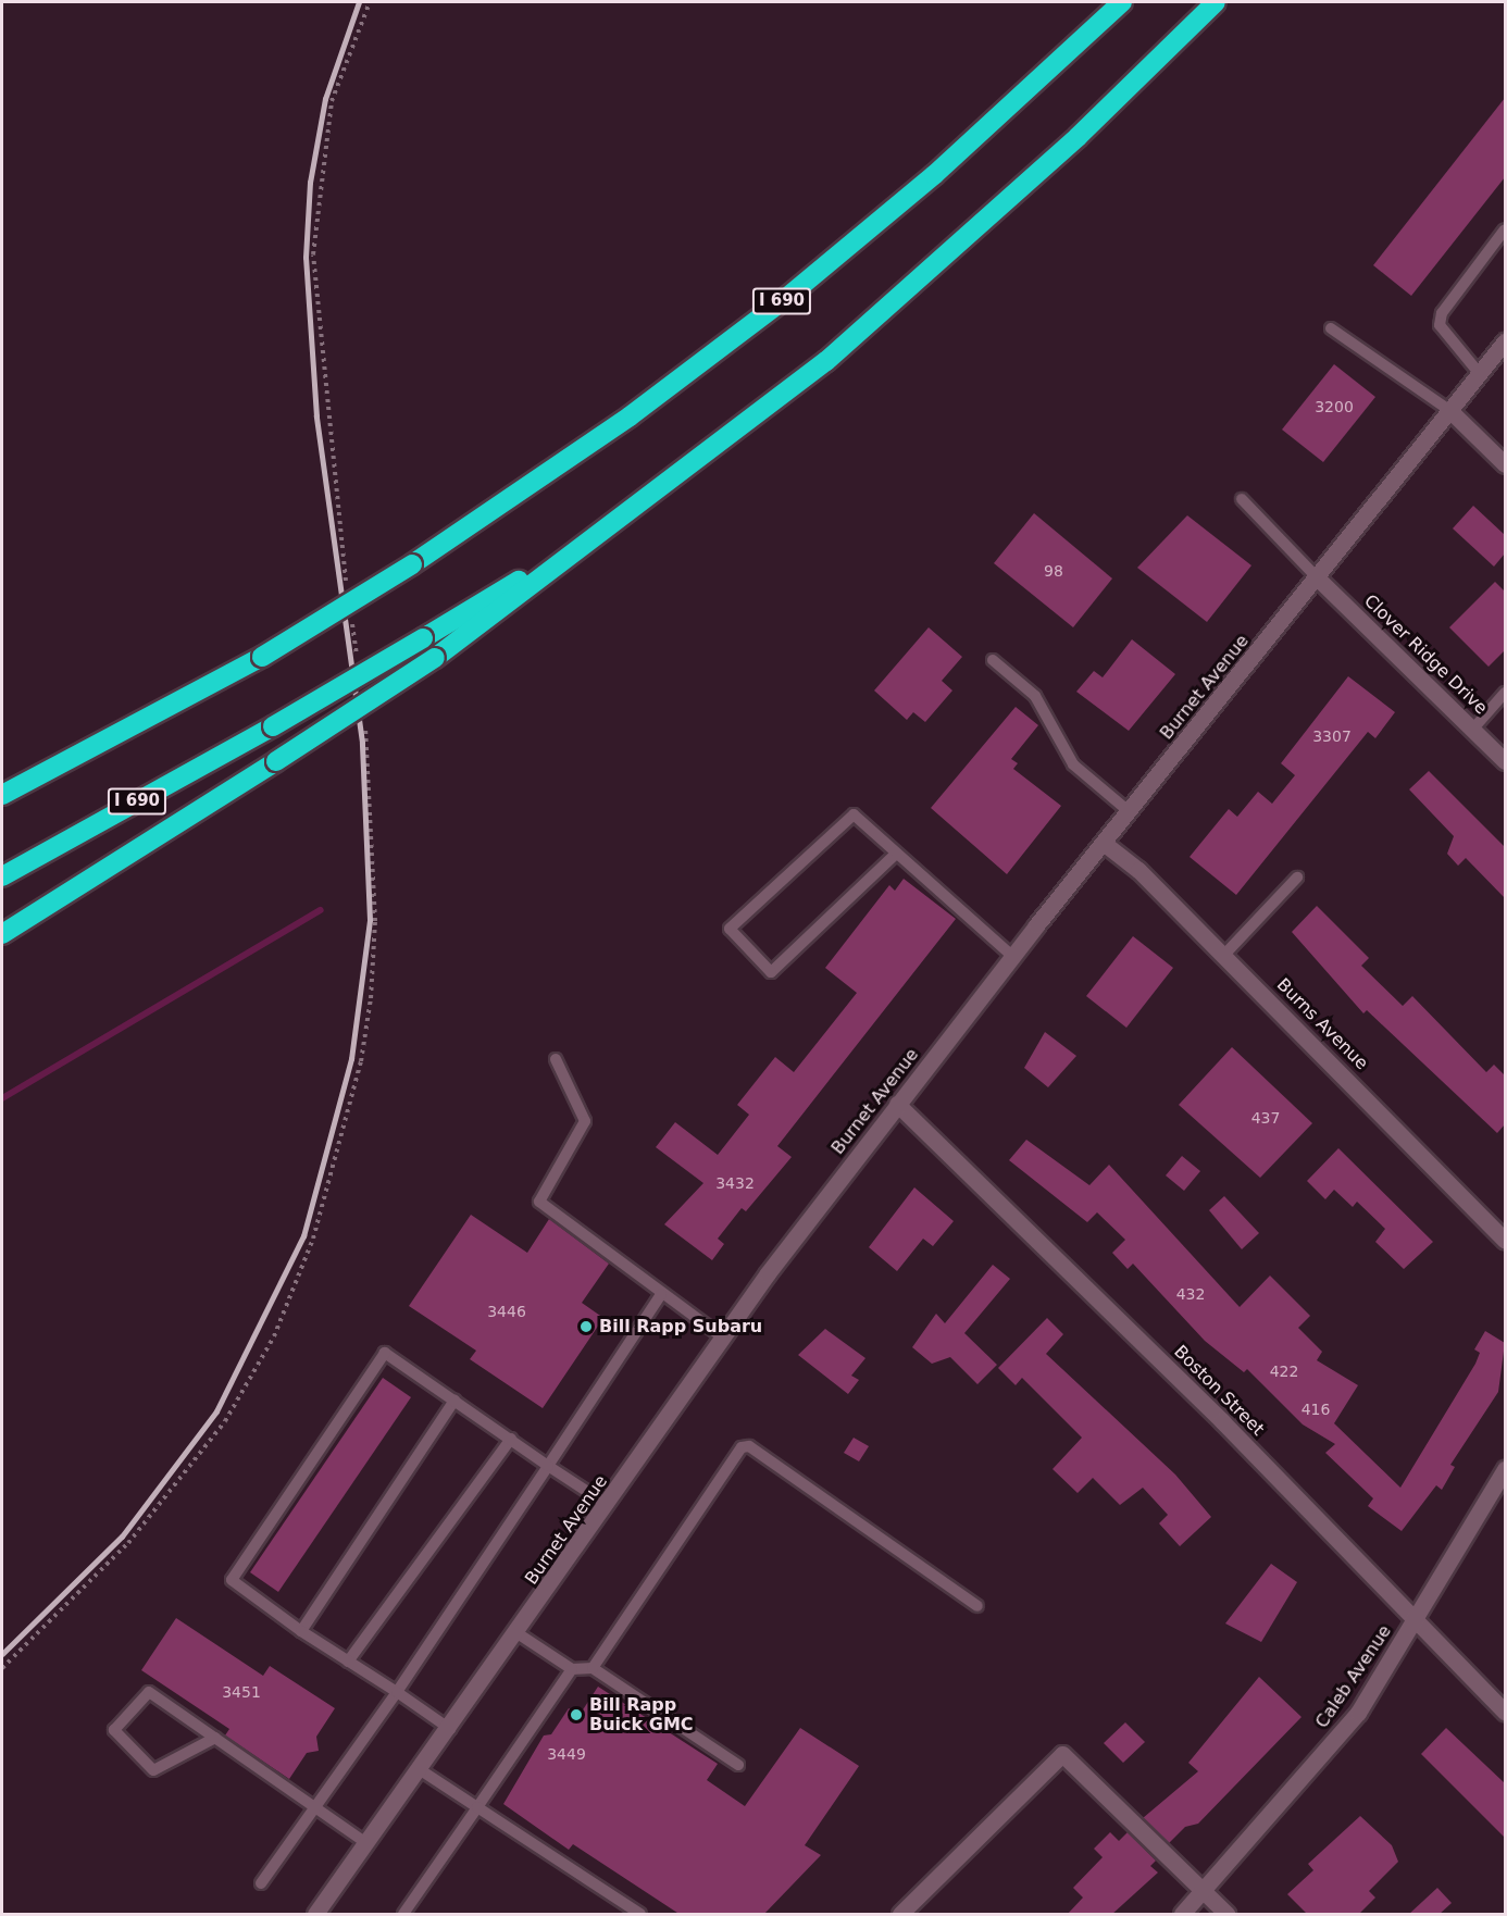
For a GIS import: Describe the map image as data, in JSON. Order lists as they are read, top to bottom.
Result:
{
  "streets": {
    "highway": ["I 690"],
    "street": [
      "Clover Ridge Drive",
      "Burnet Avenue",
      "Burns Avenue",
      "Boston Street",
      "Caleb Avenue"
    ]
  },
  "crossings": [
    ["Clover Ridge Drive", "Burnet Avenue"],
    ["Burnet Avenue", "Burns Avenue"],
    ["Burnet Avenue", "Boston Street"],
    ["Boston Street", "Caleb Avenue"]
  ],
  "places": ["Bill Rapp Subaru", "Bill Rapp Buick GMC"],
  "house_numbers": [
    "3200",
    "98",
    "3307",
    "437",
    "3432",
    "432",
    "3446",
    "422",
    "416",
    "3451",
    "3449"
  ]
}
